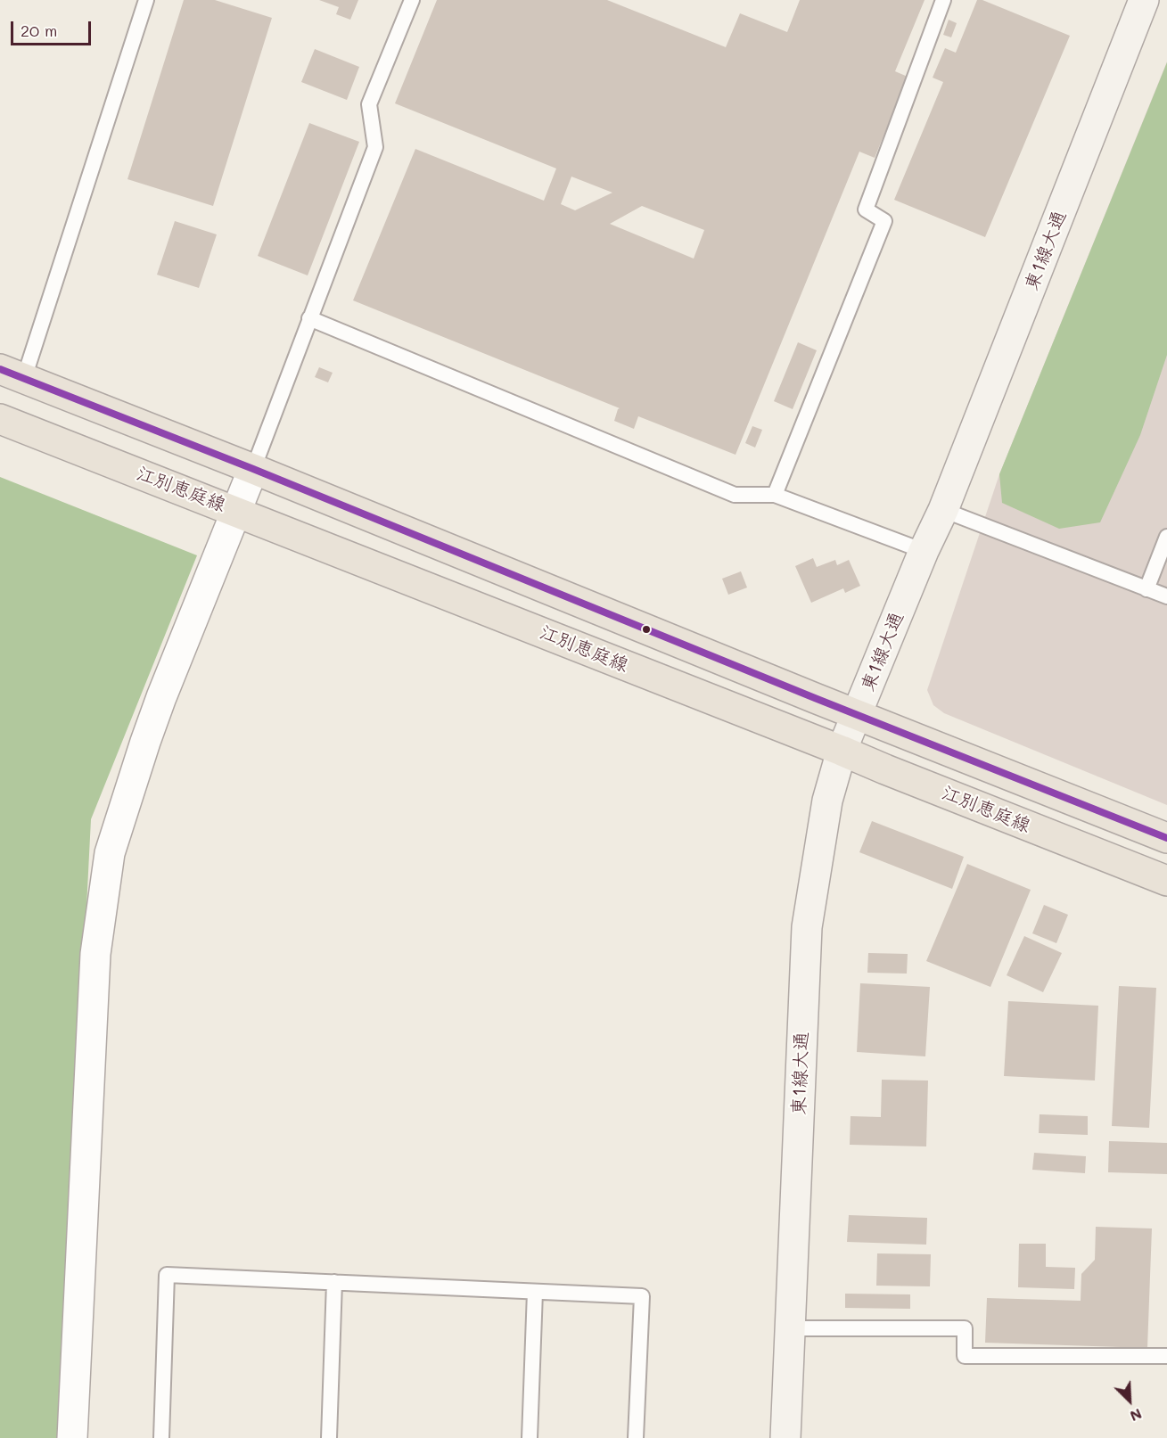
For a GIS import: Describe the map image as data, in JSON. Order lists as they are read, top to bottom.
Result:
{
  "streets": {
    "main road": ["江別恵庭線"],
    "street": ["東1線大通"]
  },
  "crossings": [
    ["東1線大通", "江別恵庭線"]
  ],
  "scale_bar": "20 m",
  "north": "bottom right"
}
